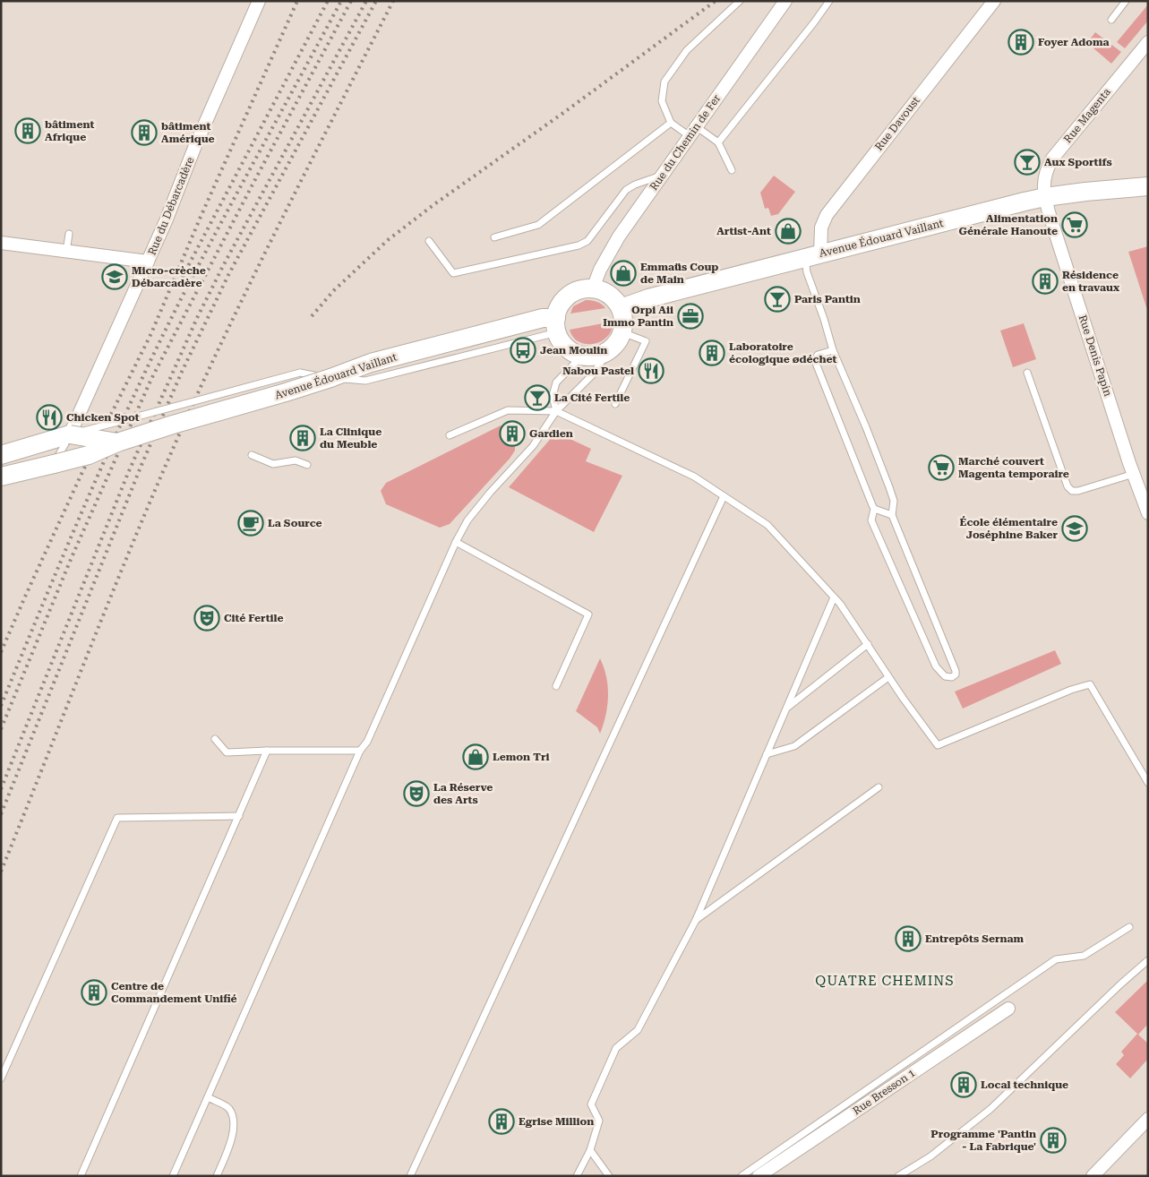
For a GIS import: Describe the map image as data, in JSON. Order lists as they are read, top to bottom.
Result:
{
  "streets": {
    "main road": ["Avenue Édouard Vaillant"],
    "street": [
      "Rue Magenta",
      "Rue Davoust",
      "Rue du Chemin de Fer",
      "Rue du Débarcadère",
      "Rue Denis Papin",
      "Rue Bresson 1"
    ]
  },
  "crossings": [
    ["Rue Magenta", "Avenue Édouard Vaillant"],
    ["Rue Magenta", "Rue Denis Papin"],
    ["Rue Davoust", "Avenue Édouard Vaillant"],
    ["Rue du Chemin de Fer", "Avenue Édouard Vaillant"],
    ["Rue du Débarcadère", "Avenue Édouard Vaillant"],
    ["Avenue Édouard Vaillant", "Rue Denis Papin"]
  ],
  "districts": ["QUATRE CHEMINS"],
  "places": {
    "building": [
      "Foyer Adoma",
      "bâtiment Afrique",
      "bâtiment Amérique",
      "Résidence en travaux",
      "Laboratoire écologique ødéchet",
      "Gardien",
      "La Clinique du Meuble",
      "Entrepôts Sernam",
      "Centre de Commandement Unifié",
      "Local technique",
      "Egrise Million",
      "Programme 'Pantin - La Fabrique'"
    ],
    "bar": ["Aux Sportifs", "Paris Pantin", "La Cité Fertile"],
    "supermarket": ["Alimentation Générale Hanoute", "Marché couvert Magenta temporaire"],
    "shop": ["Artist-Ant", "Emmaüs Coup de Main", "Lemon Tri"],
    "school or university": ["Micro-crèche Débarcadère", "École élémentaire Joséphine Baker"],
    "office": ["Orpi Aii Immo Pantin"],
    "bus stop": ["Jean Moulin"],
    "restaurant": ["Nabou Pastel", "Chicken Spot"],
    "cafe": ["La Source"],
    "theatre": ["Cité Fertile", "La Réserve des Arts"]
  }
}
